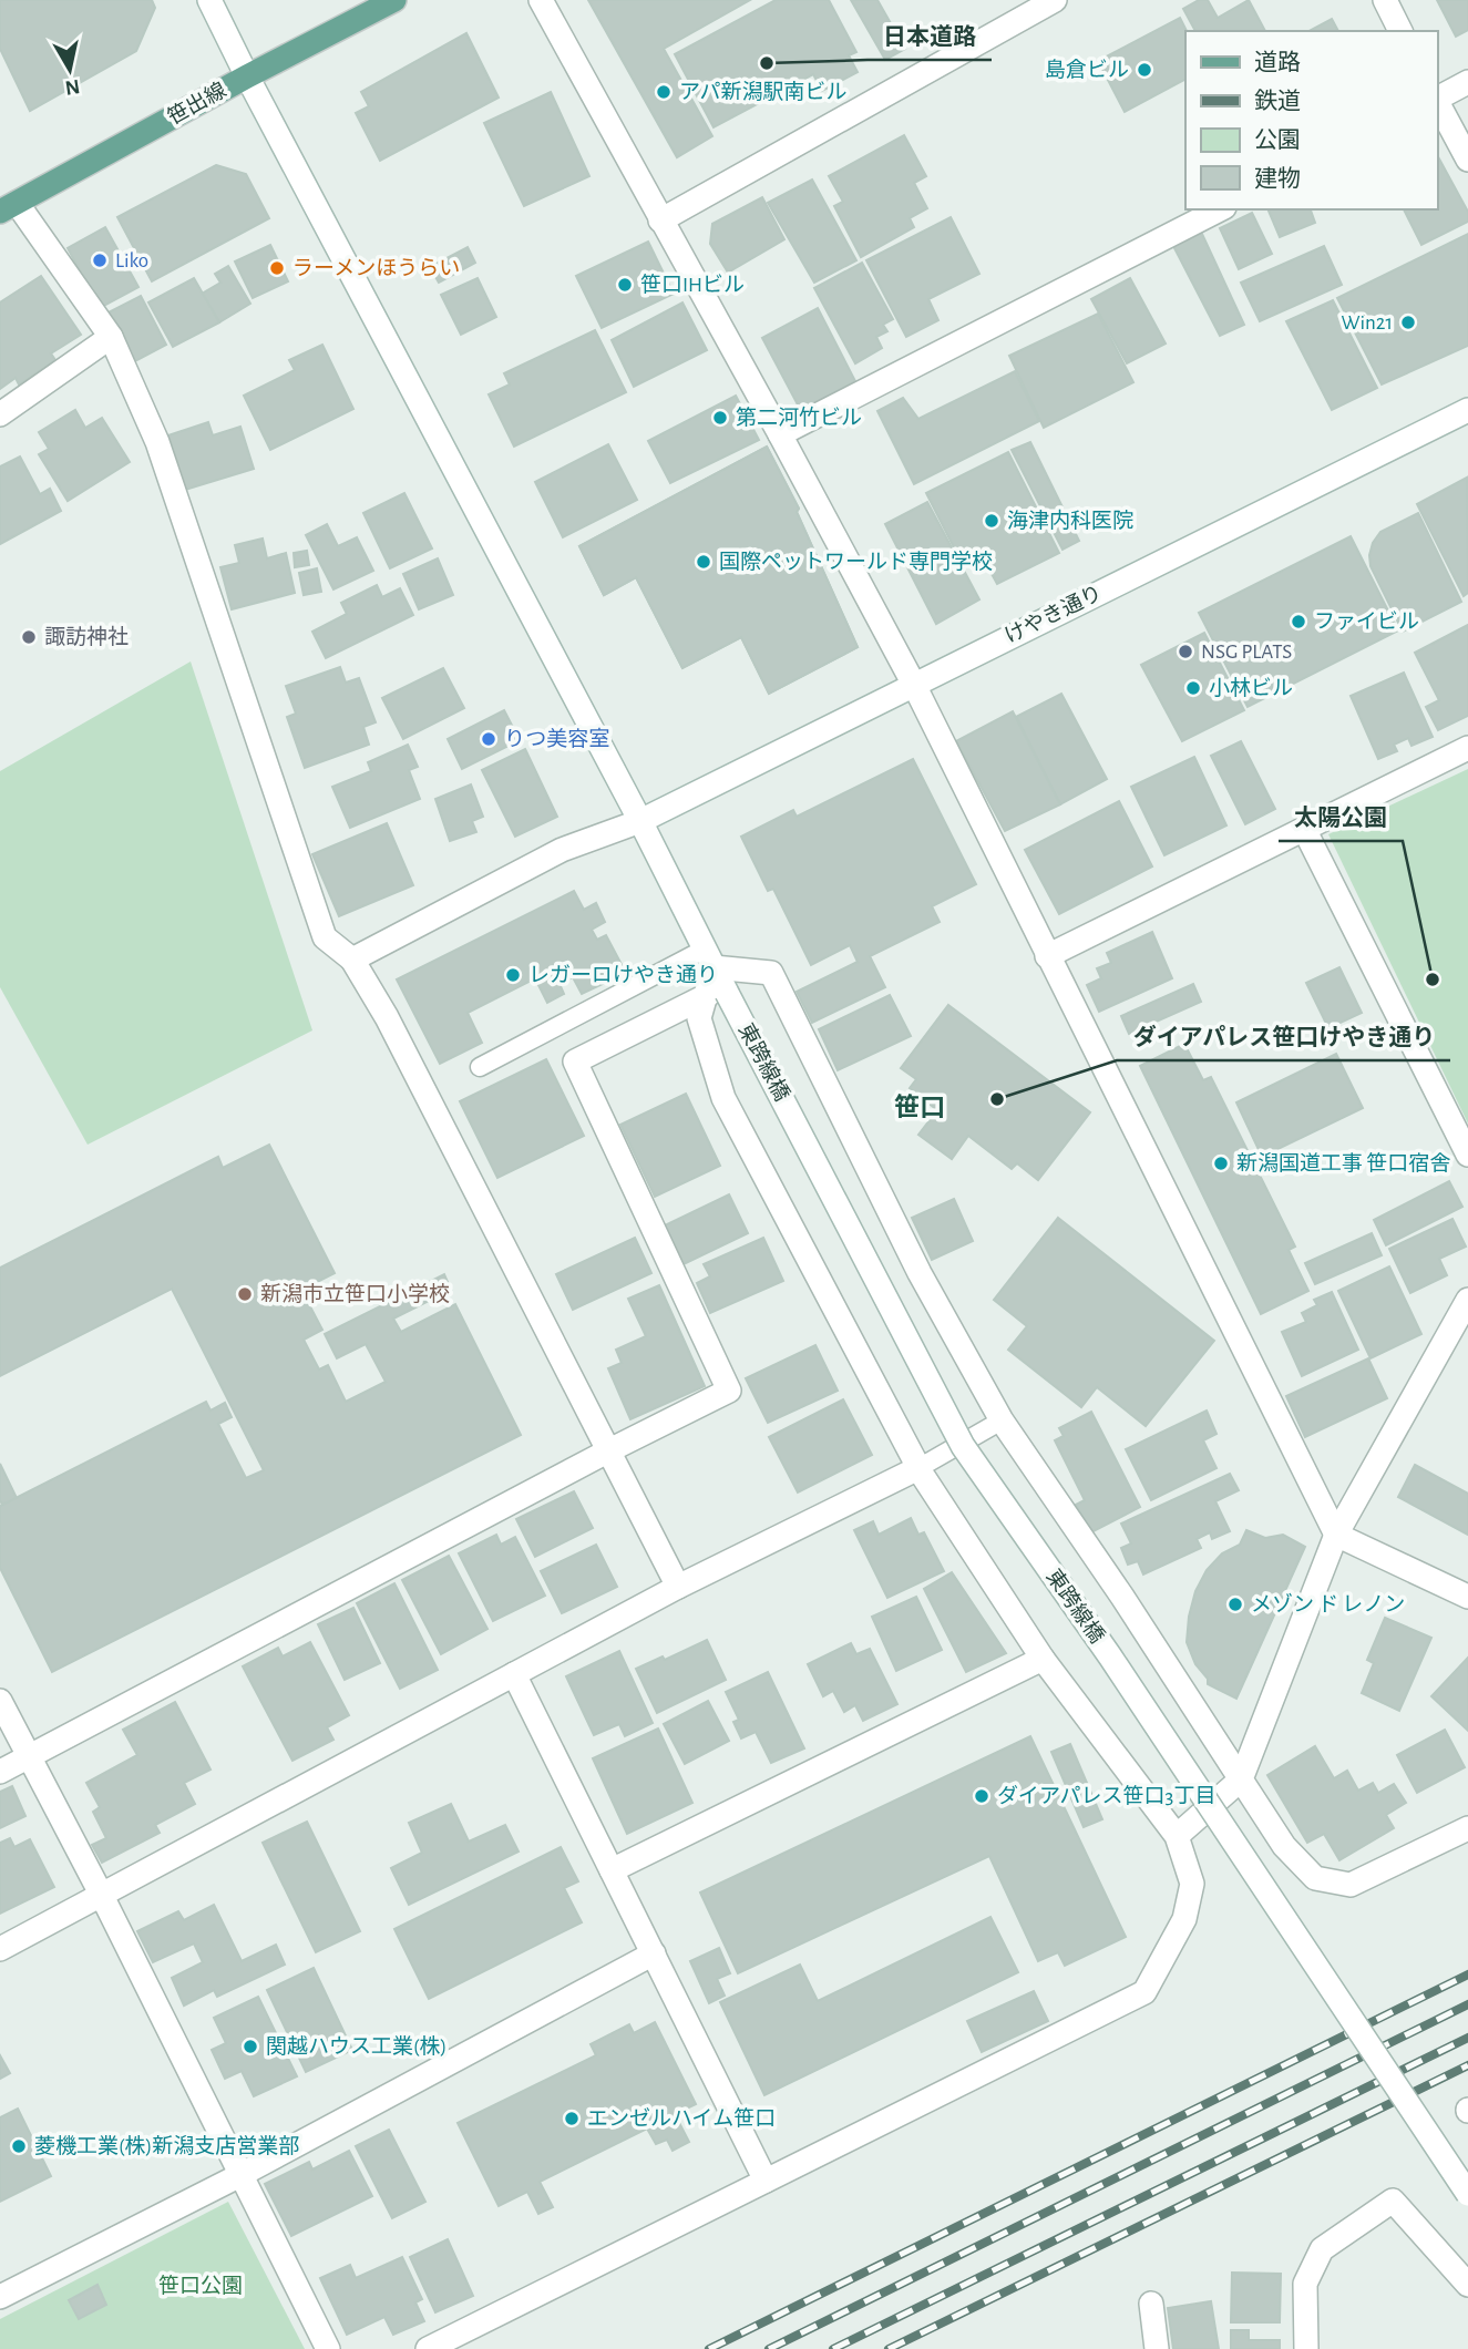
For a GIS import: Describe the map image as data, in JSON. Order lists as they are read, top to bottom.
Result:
{
  "streets": {
    "main road": ["笹出線"],
    "street": ["けやき通り", "東跨線橋"]
  },
  "crossings": [
    ["笹出線", "東跨線橋"],
    ["けやき通り", "東跨線橋"]
  ],
  "districts": ["笹口"],
  "parks": ["笹口公園"],
  "places": [
    "日本道路",
    "島倉ビル",
    "アパ新潟駅南ビル",
    "Liko",
    "ラーメンほうらい",
    "笹口IHビル",
    "Win21",
    "第二河竹ビル",
    "海津内科医院",
    "国際ペットワールド専門学校",
    "ファイビル",
    "諏訪神社",
    "NSG PLATS",
    "小林ビル",
    "りつ美容室",
    "レガーロけやき通り",
    "太陽公園",
    "ダイアパレス笹口けやき通り",
    "新潟国道工事 笹口宿舎",
    "新潟市立笹口小学校",
    "メゾン ド レノン",
    "ダイアパレス笹口3丁目",
    "関越ハウス工業(株)",
    "エンゼルハイム笹口",
    "菱機工業(株)新潟支店営業部"
  ],
  "legend": [
    "道路",
    "鉄道",
    "公園",
    "建物"
  ],
  "north": "bottom"
}
